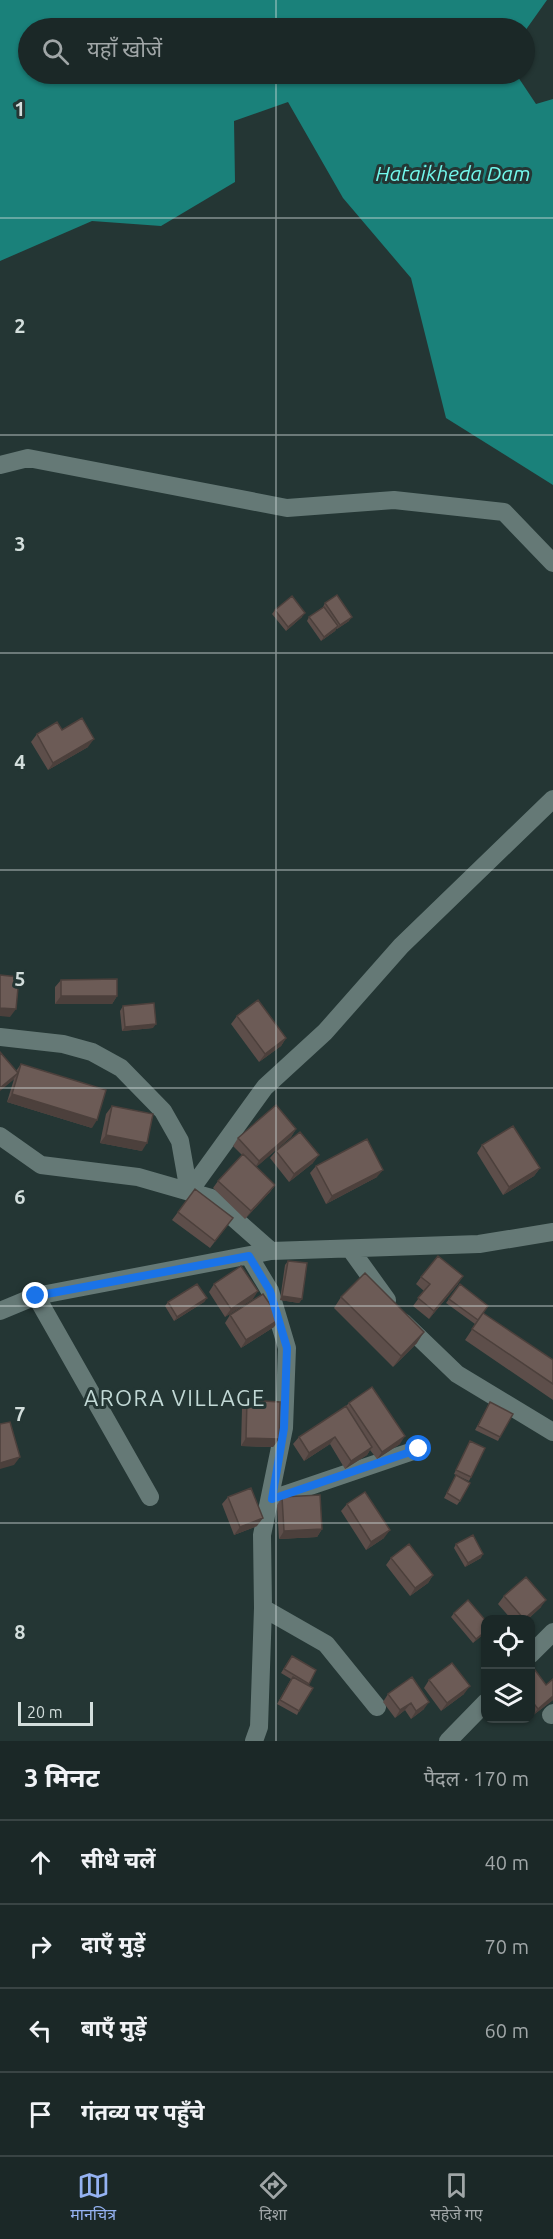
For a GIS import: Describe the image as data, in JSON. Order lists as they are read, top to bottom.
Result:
{
  "districts": ["ARORA VILLAGE"],
  "water": ["Hataikheda Dam"],
  "scale_bar": "20 m",
  "page": {
    "search": "यहाँ खोजें",
    "scale": "20 m",
    "heading": ["3 मिनट", "पैदल · 170 m"],
    "list": [
      ["सीधे चलें", "40 m"],
      ["दाएँ मुड़ें", "70 m"],
      ["बाएँ मुड़ें", "60 m"],
      "गंतव्य पर पहुँचे"
    ],
    "nav": ["मानचित्र", "दिशा", "सहेजे गए"]
  },
  "grid": {
    "rows": [
      "1",
      "2",
      "3",
      "4",
      "5",
      "6",
      "7",
      "8"
    ]
  }
}
